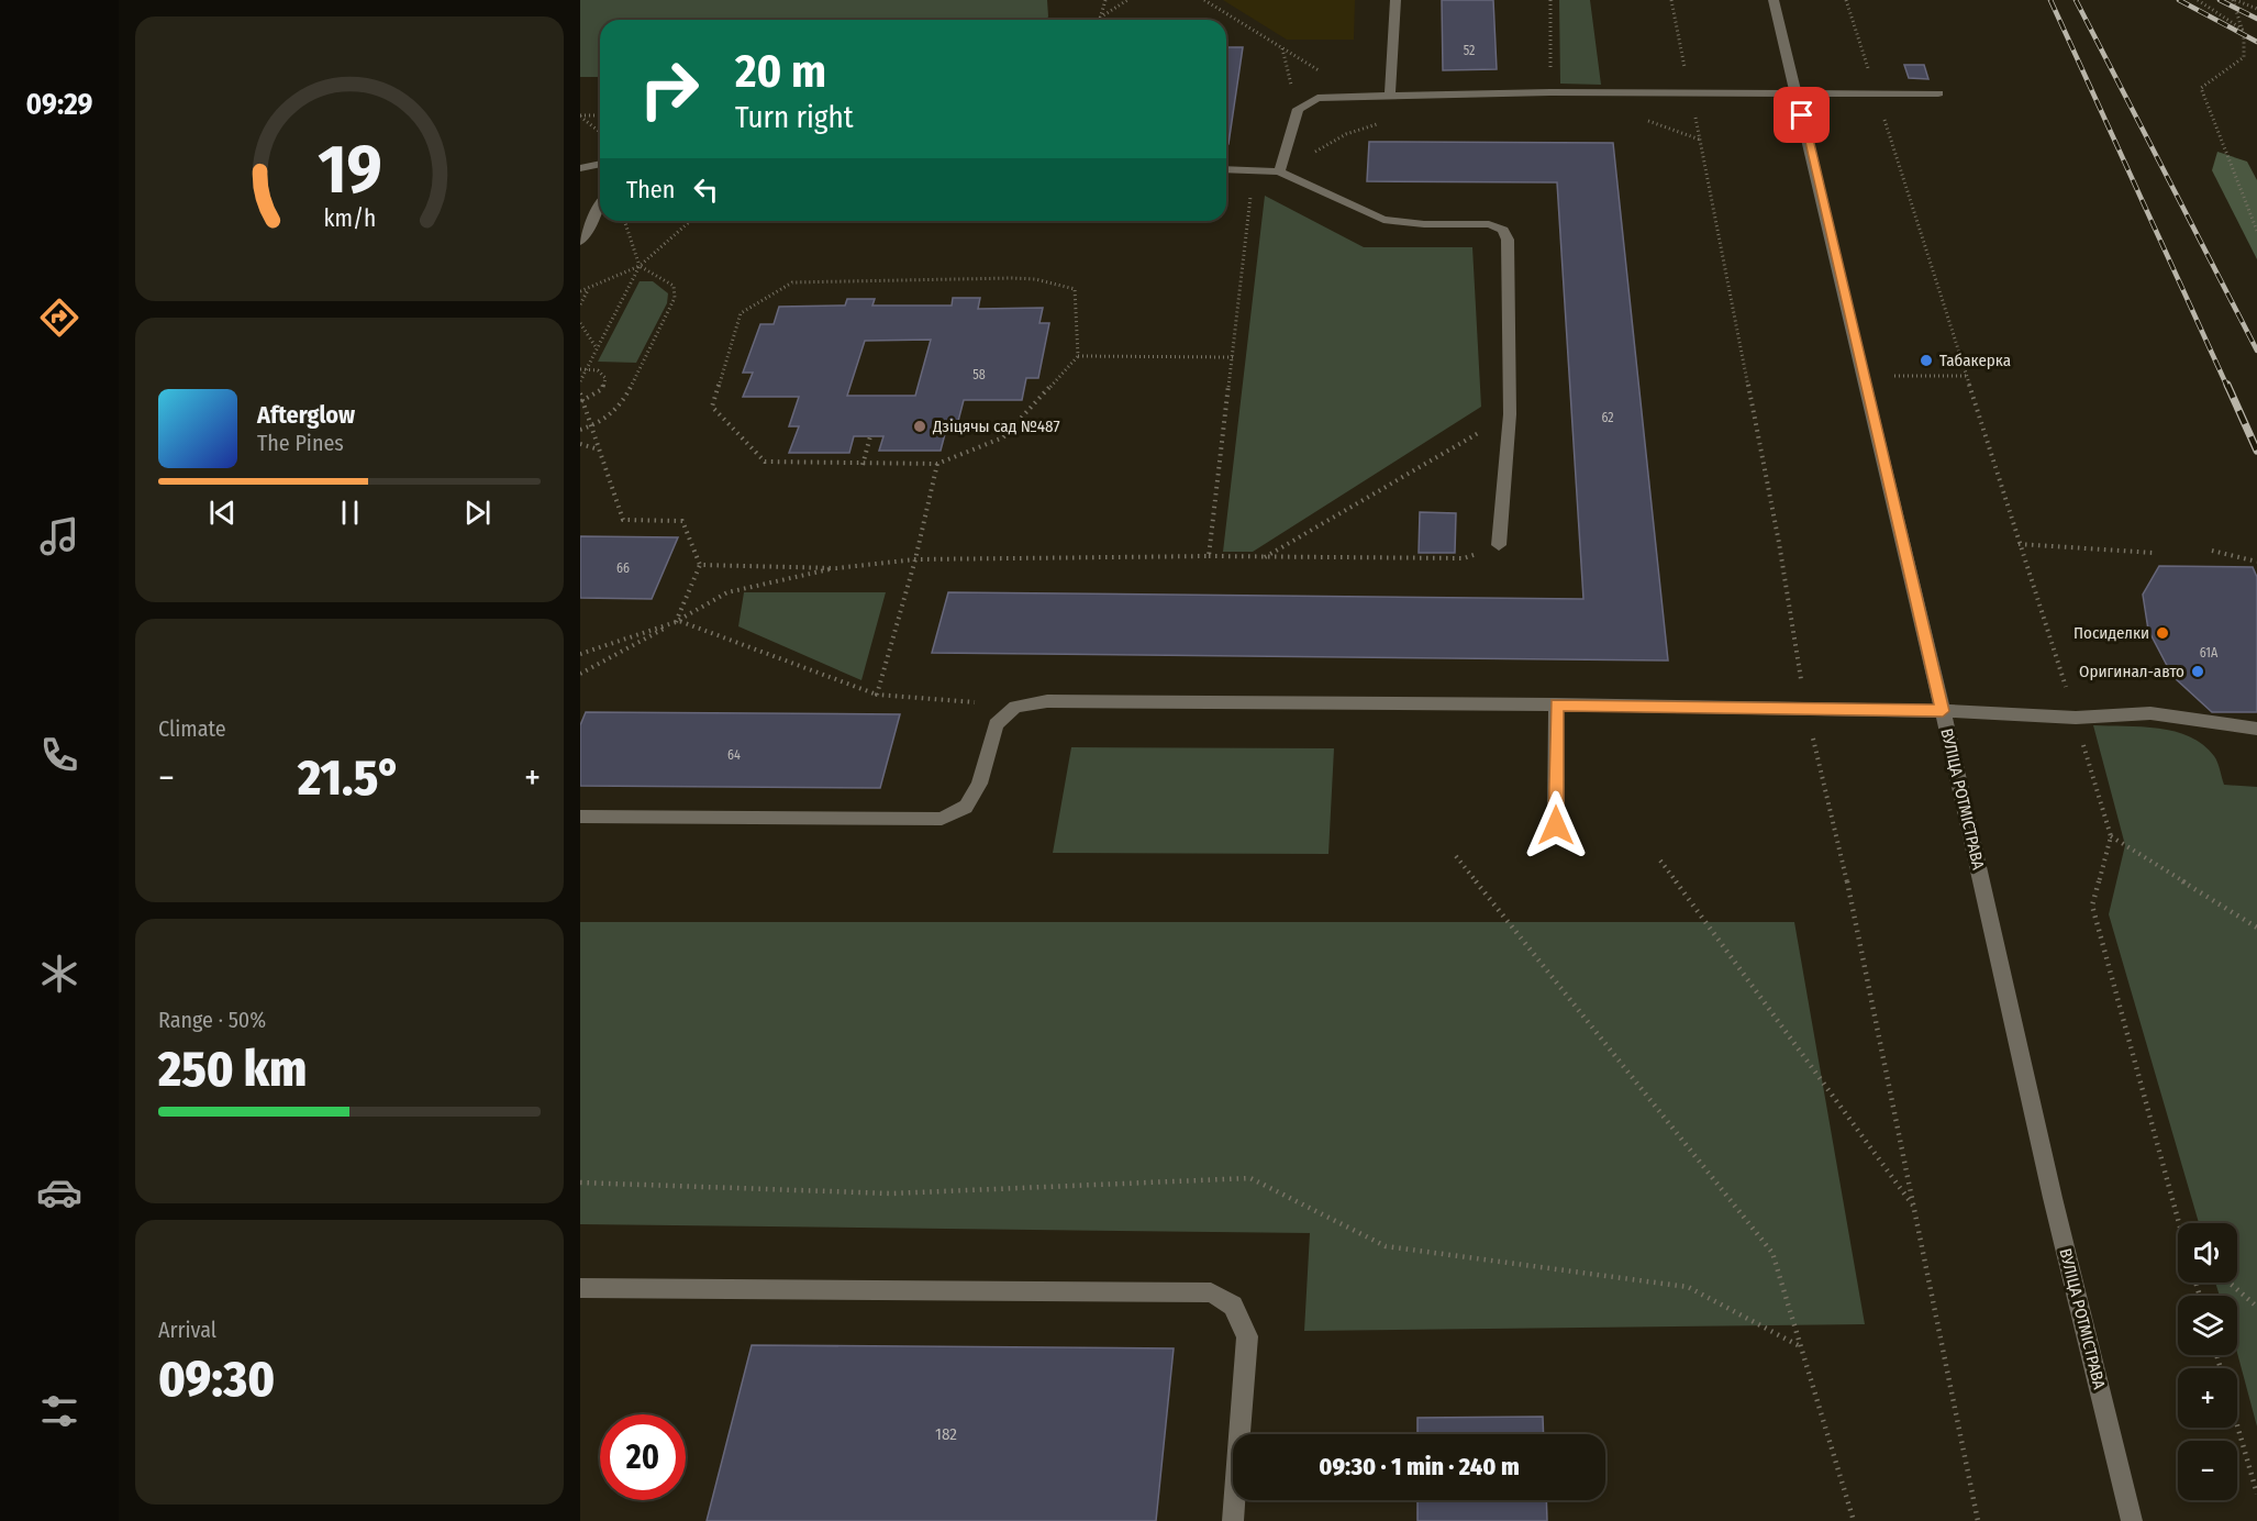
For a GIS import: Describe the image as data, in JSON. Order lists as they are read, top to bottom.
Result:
{
  "streets": {
    "street": ["ВУЛІЦА РОТМІСТРАВА"]
  },
  "places": [
    "Табакерка",
    "Дзіцячы сад №487",
    "Посиделки",
    "Оригинал-авто"
  ],
  "house_numbers": [
    "52",
    "58",
    "62",
    "66",
    "61А",
    "64",
    "182"
  ],
  "page": {
    "tabs": "09:29",
    "turn": ["20 m", "Turn right"],
    "then": "Then",
    "song": ["Afterglow", "The Pines"],
    "tile": [
      "Climate",
      ["Range · 50%", "250 km"],
      ["Arrival", "09:30"]
    ],
    "heat": ["−", "21.5°", "+"],
    "map_buttons": ["+", "−"],
    "limit": "20",
    "trip": "09:30 · 1 min · 240 m",
    "gauge": ["19", "km/h"]
  }
}
